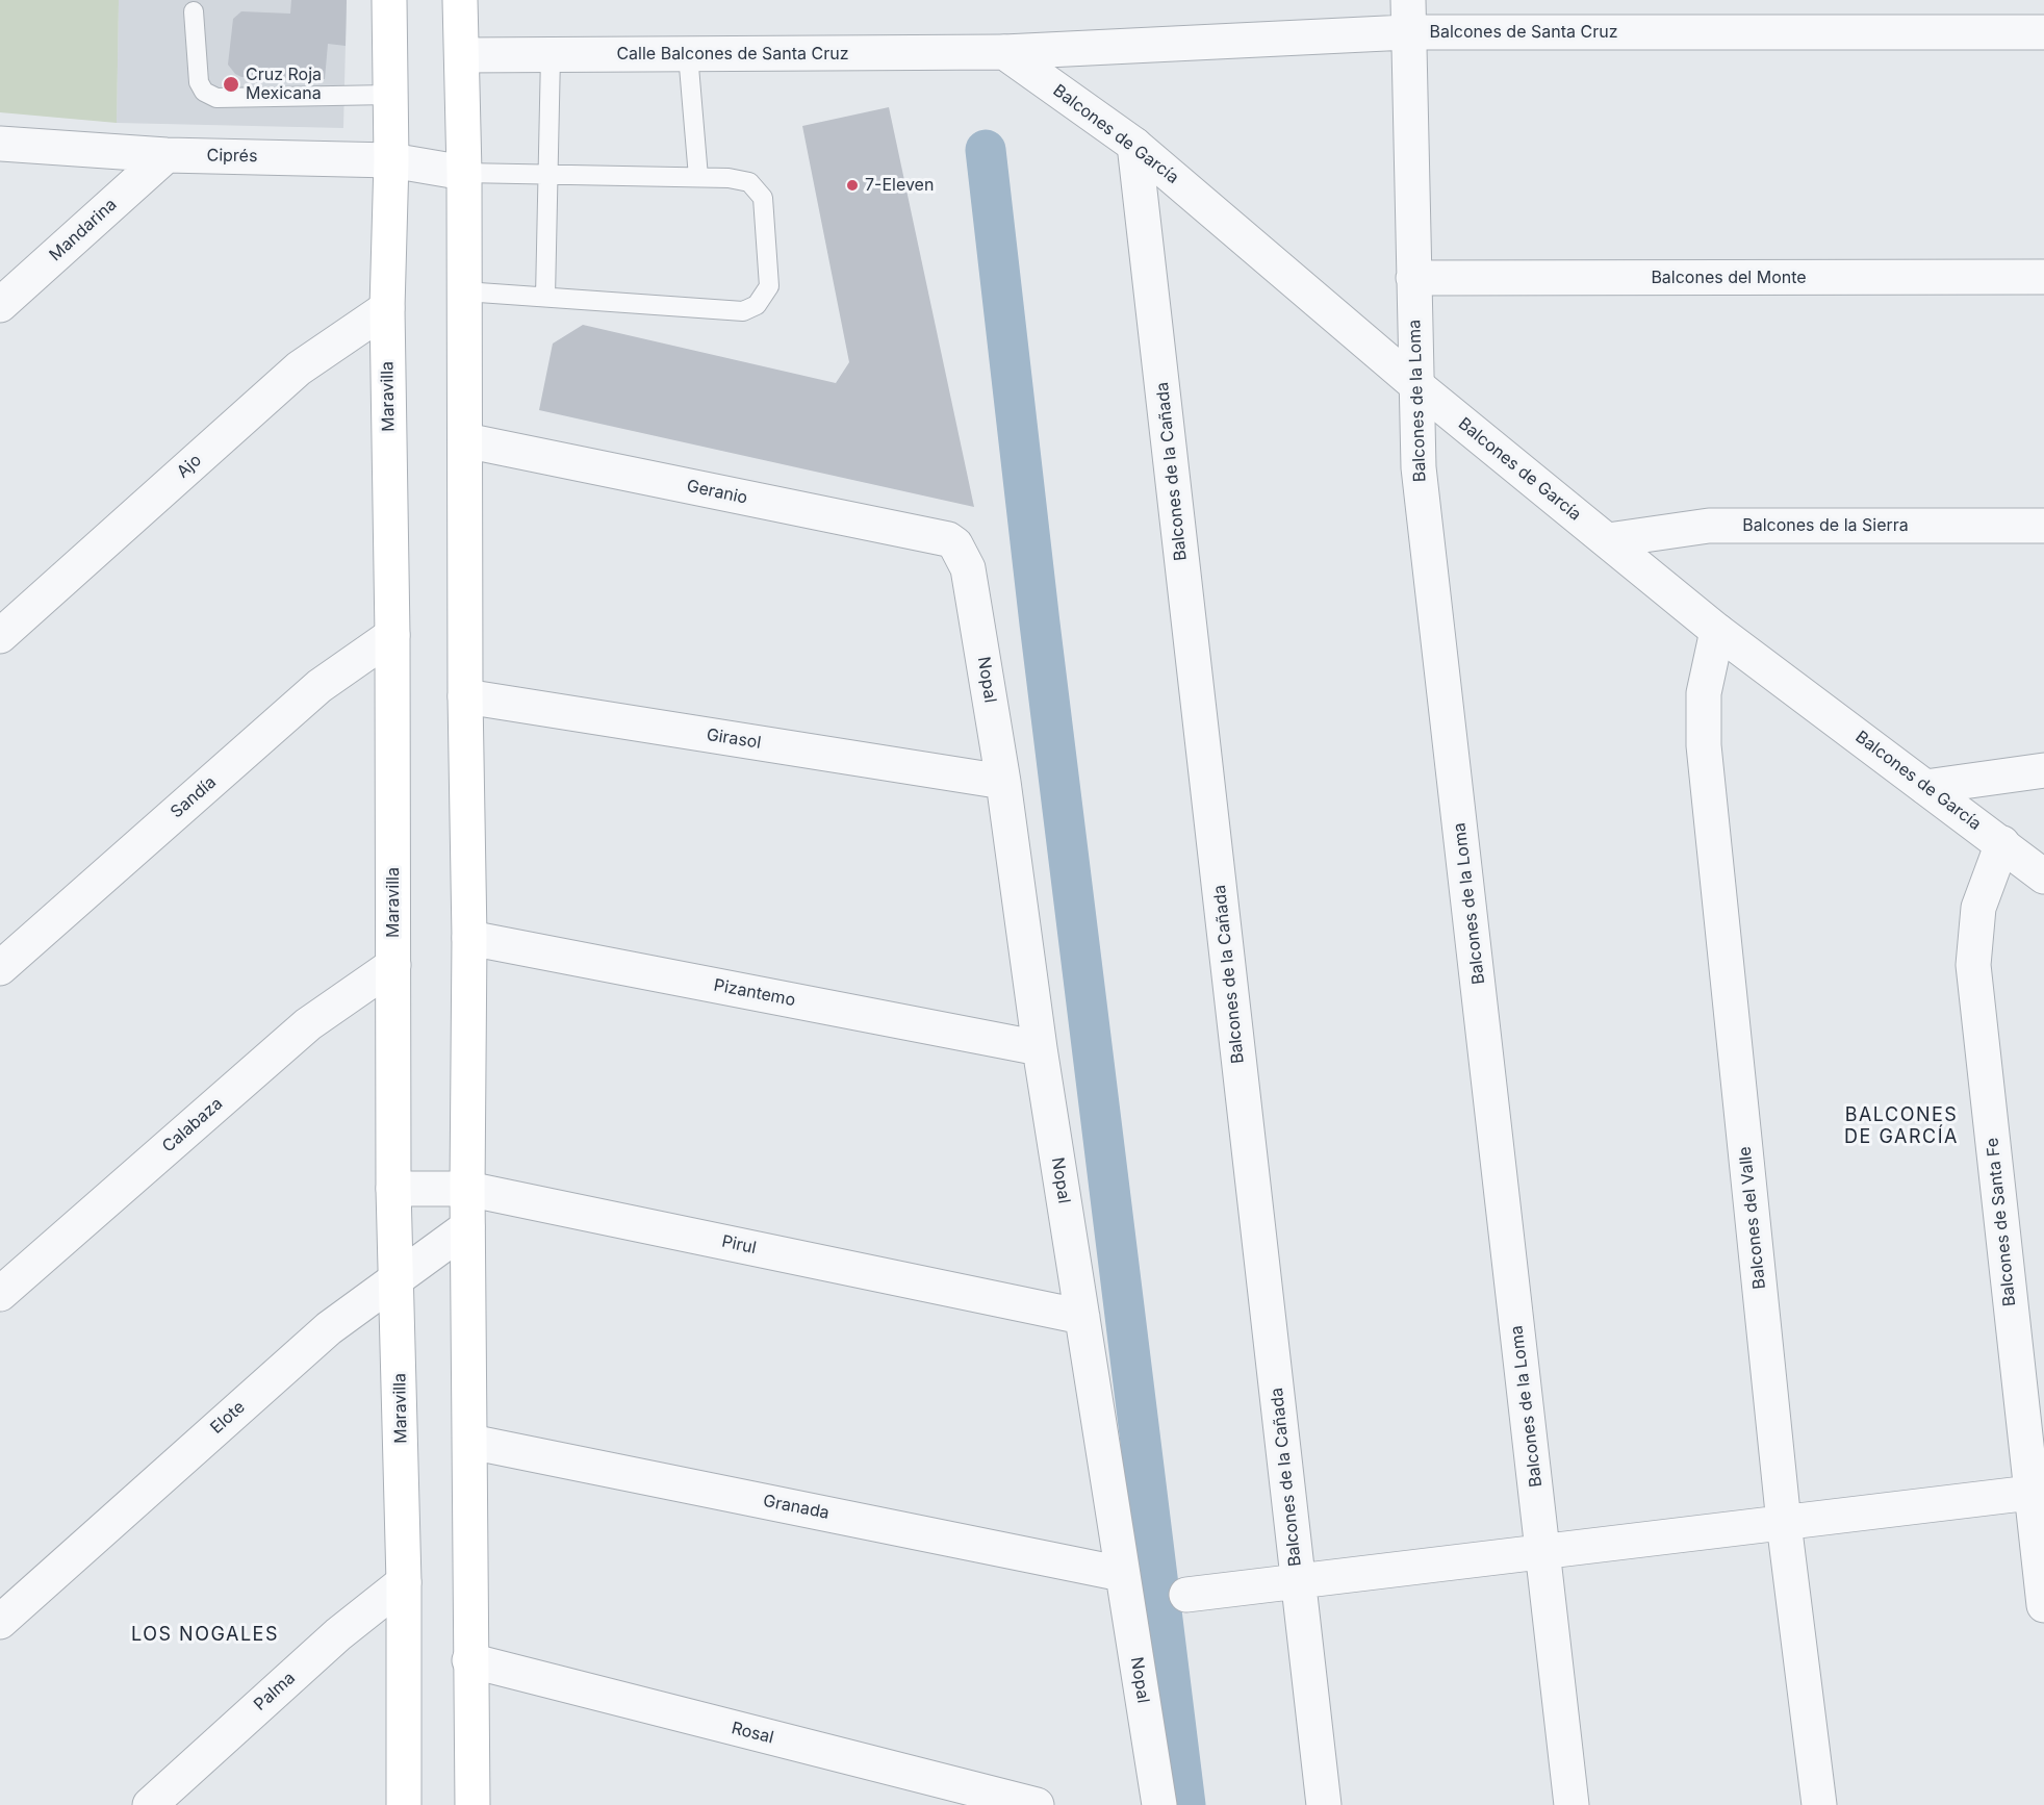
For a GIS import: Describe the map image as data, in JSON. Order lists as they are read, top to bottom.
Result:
{
  "streets": {
    "main road": ["Maravilla"],
    "street": [
      "Balcones de Santa Cruz",
      "Calle Balcones de Santa Cruz",
      "Balcones de García",
      "Ciprés",
      "Mandarina",
      "Balcones del Monte",
      "Balcones de la Loma",
      "Ajo",
      "Balcones de la Cañada",
      "Geranio",
      "Balcones de la Sierra",
      "Nopal",
      "Girasol",
      "Sandía",
      "Pizantemo",
      "Calabaza",
      "Balcones del Valle",
      "Balcones de Santa Fe",
      "Pirul",
      "Elote",
      "Granada",
      "Palma",
      "Rosal"
    ]
  },
  "crossings": [
    ["Balcones de Santa Cruz", "Calle Balcones de Santa Cruz"],
    ["Balcones de Santa Cruz", "Balcones de García"],
    ["Balcones de Santa Cruz", "Balcones de la Loma"],
    ["Calle Balcones de Santa Cruz", "Balcones de García"],
    ["Balcones de García", "Balcones de la Loma"],
    ["Balcones de García", "Balcones de la Cañada"],
    ["Balcones de García", "Balcones de la Sierra"],
    ["Balcones de García", "Balcones del Valle"],
    ["Balcones de García", "Balcones de Santa Fe"],
    ["Ciprés", "Mandarina"],
    ["Ciprés", "Maravilla"],
    ["Balcones del Monte", "Balcones de la Loma"],
    ["Maravilla", "Ajo"],
    ["Maravilla", "Sandía"],
    ["Maravilla", "Calabaza"],
    ["Maravilla", "Pirul"],
    ["Maravilla", "Elote"],
    ["Maravilla", "Palma"],
    ["Geranio", "Nopal"],
    ["Nopal", "Girasol"],
    ["Nopal", "Pizantemo"],
    ["Nopal", "Pirul"],
    ["Nopal", "Granada"]
  ],
  "districts": ["BALCONES DE GARCÍA", "LOS NOGALES"],
  "places": ["Cruz Roja Mexicana", "7-Eleven"]
}
